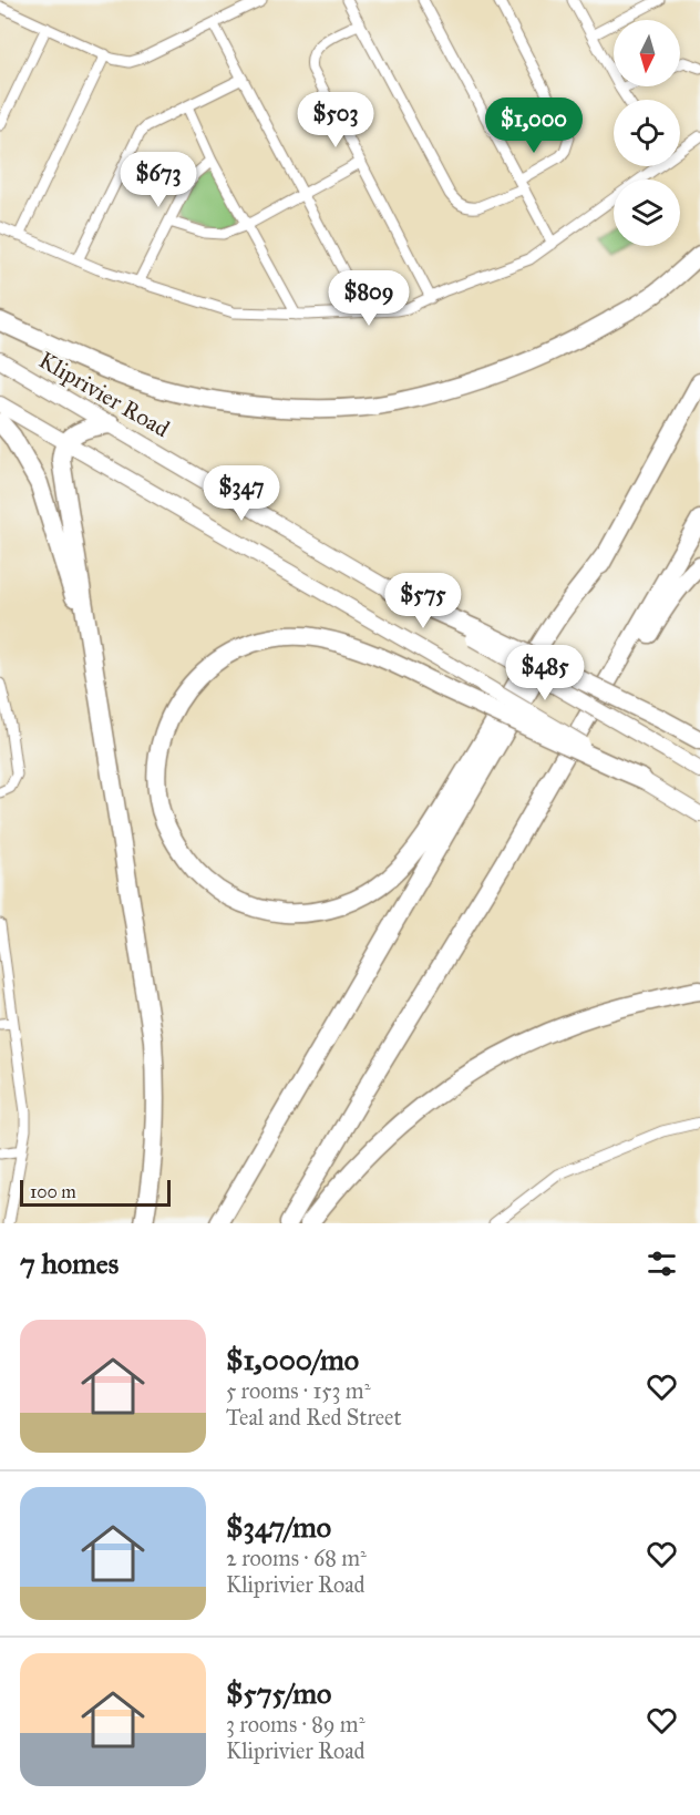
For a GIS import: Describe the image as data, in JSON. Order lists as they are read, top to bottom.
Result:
{
  "streets": {
    "main road": ["Kliprivier Road"]
  },
  "scale_bar": "100 m",
  "north": "bottom",
  "page": {
    "price": [
      "$503",
      "$1,000",
      "$673",
      "$809",
      "$347",
      "$575",
      "$485"
    ],
    "scale": "100 m",
    "heading": "7 homes",
    "list": [
      {
        "name": "$1,000/mo",
        "note": "5 rooms · 153 m² · Teal and Red Street"
      },
      {
        "name": "$347/mo",
        "note": "2 rooms · 68 m² · Kliprivier Road"
      },
      {
        "name": "$575/mo",
        "note": "3 rooms · 89 m² · Kliprivier Road"
      }
    ]
  }
}
